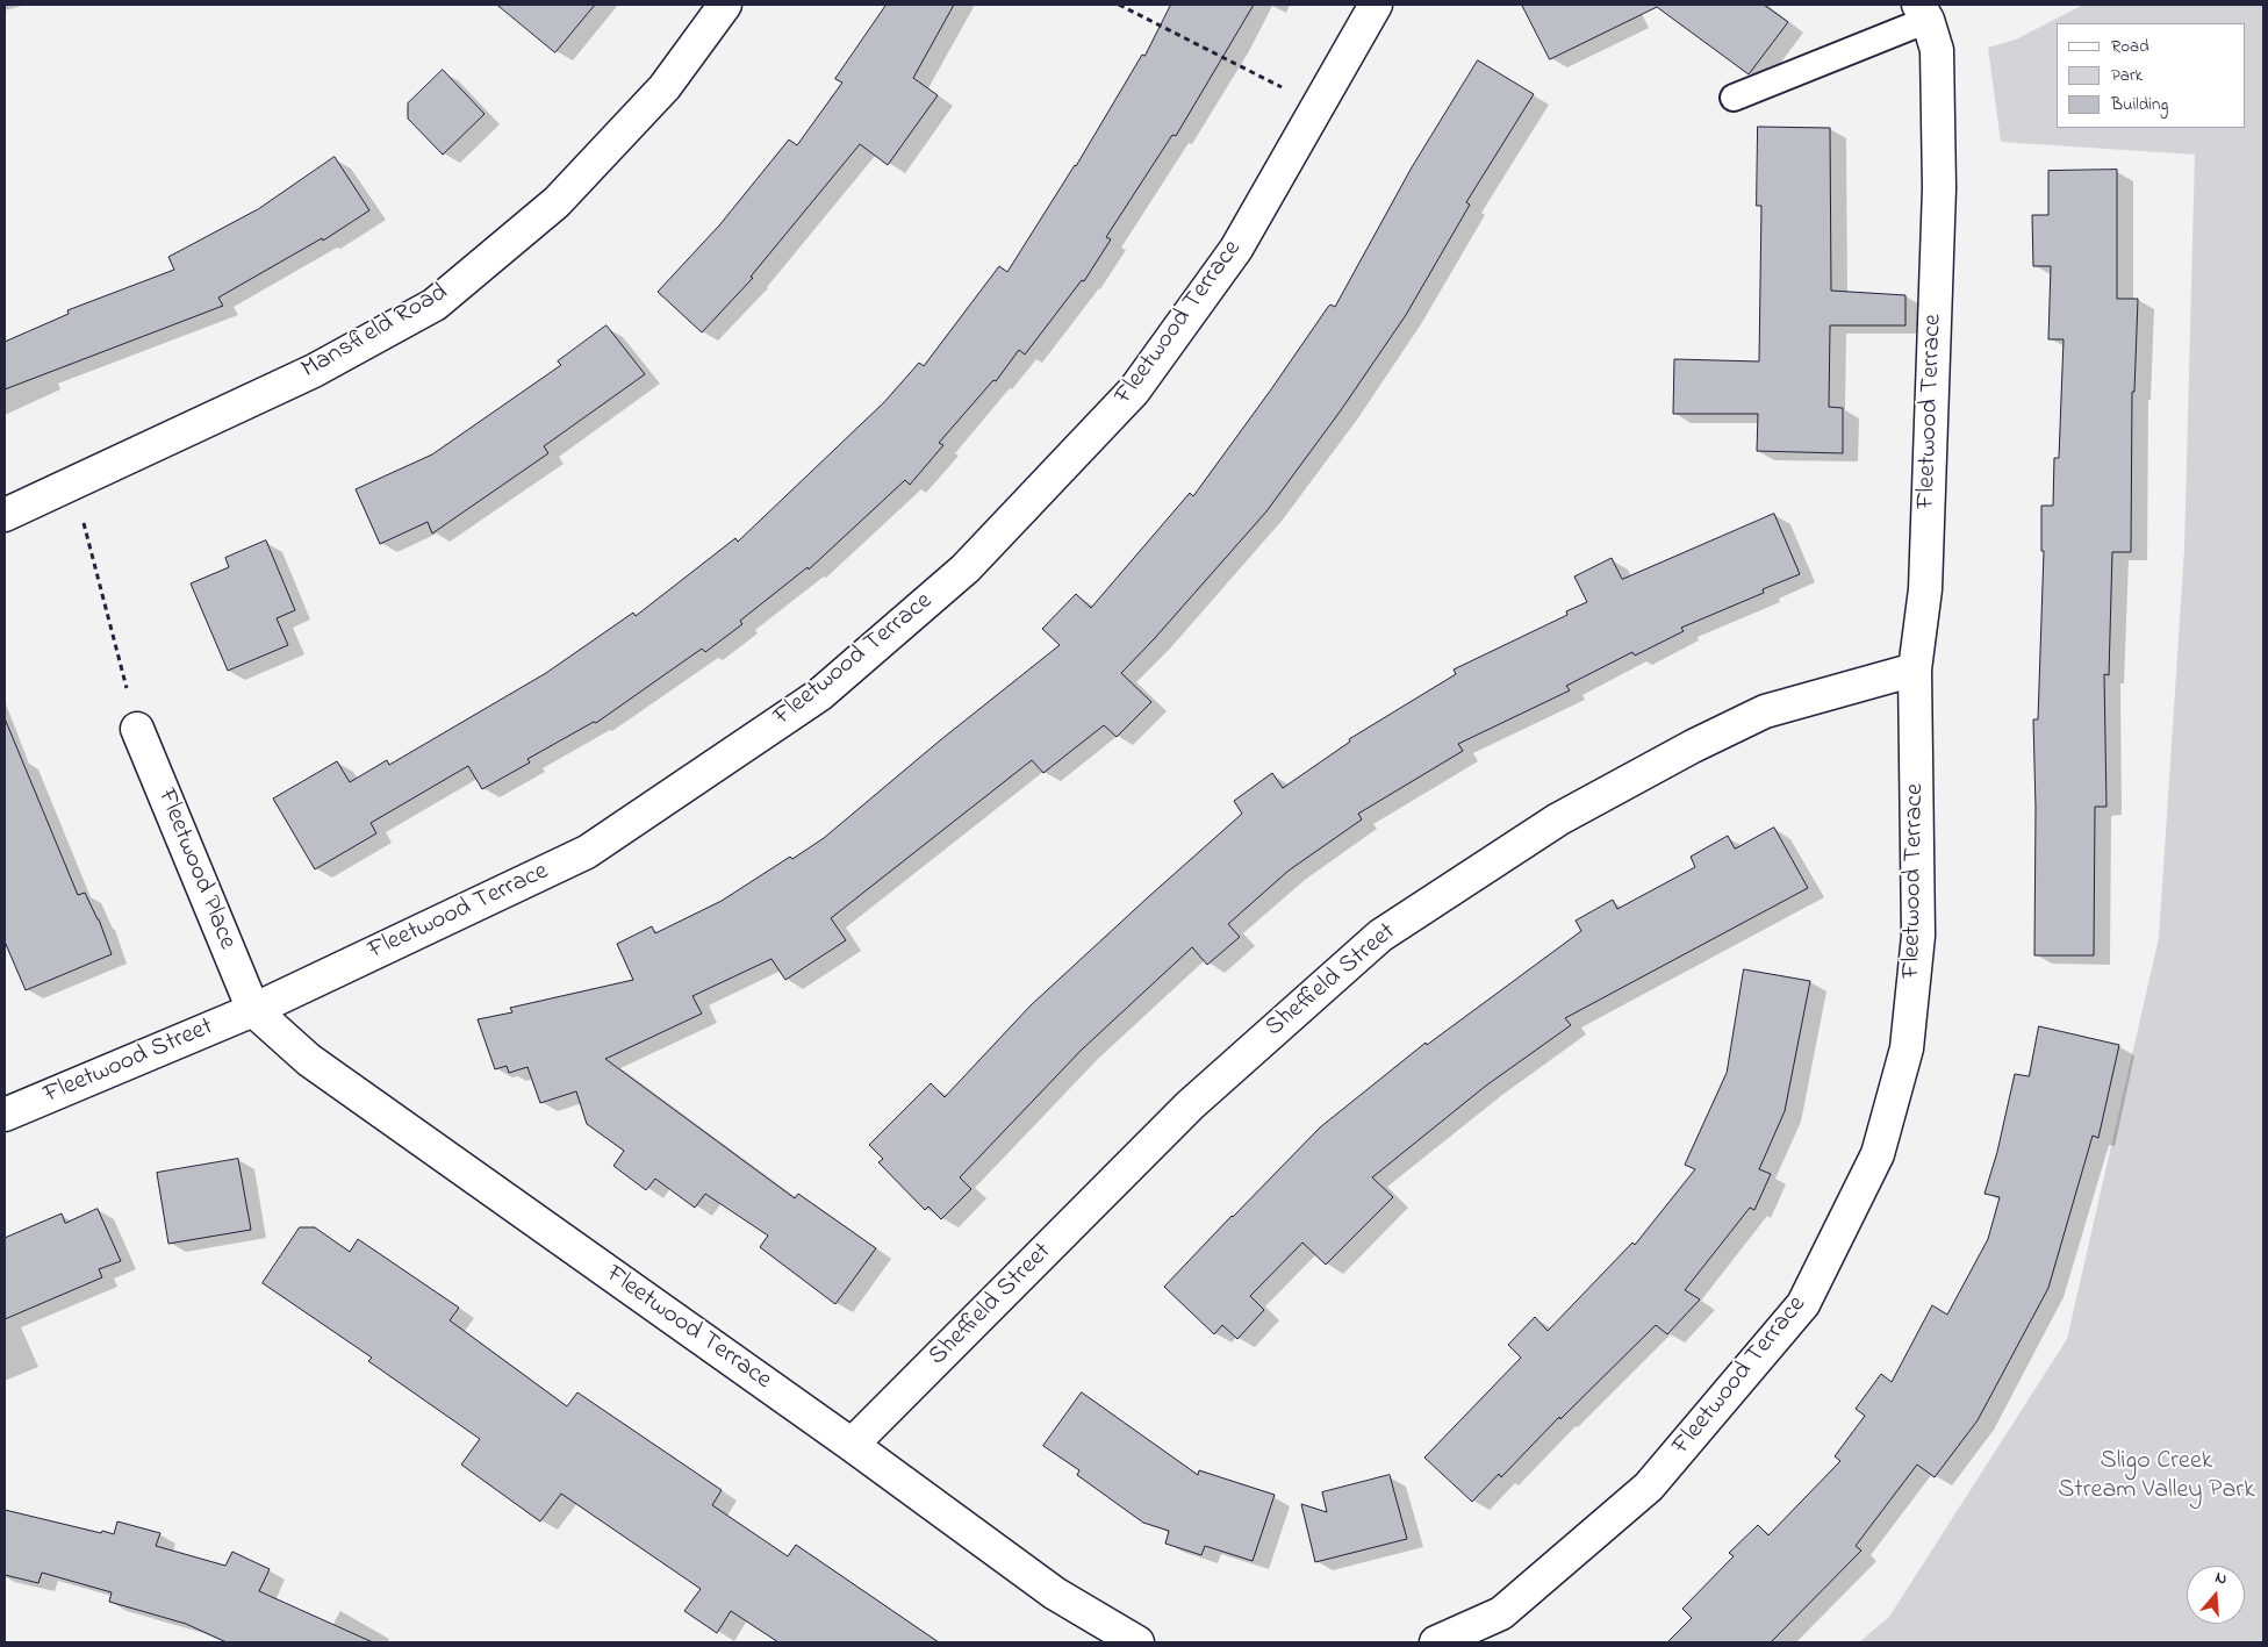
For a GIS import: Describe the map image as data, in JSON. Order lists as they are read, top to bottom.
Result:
{
  "streets": {
    "street": [
      "Fleetwood Terrace",
      "Mansfield Road",
      "Fleetwood Place",
      "Sheffield Street",
      "Fleetwood Street"
    ]
  },
  "crossings": [
    ["Fleetwood Terrace", "Fleetwood Place"],
    ["Fleetwood Terrace", "Sheffield Street"],
    ["Fleetwood Terrace", "Fleetwood Street"],
    ["Fleetwood Place", "Fleetwood Street"]
  ],
  "parks": ["Sligo Creek Stream Valley Park"],
  "legend": ["Road", "Park", "Building"],
  "north": "top"
}
